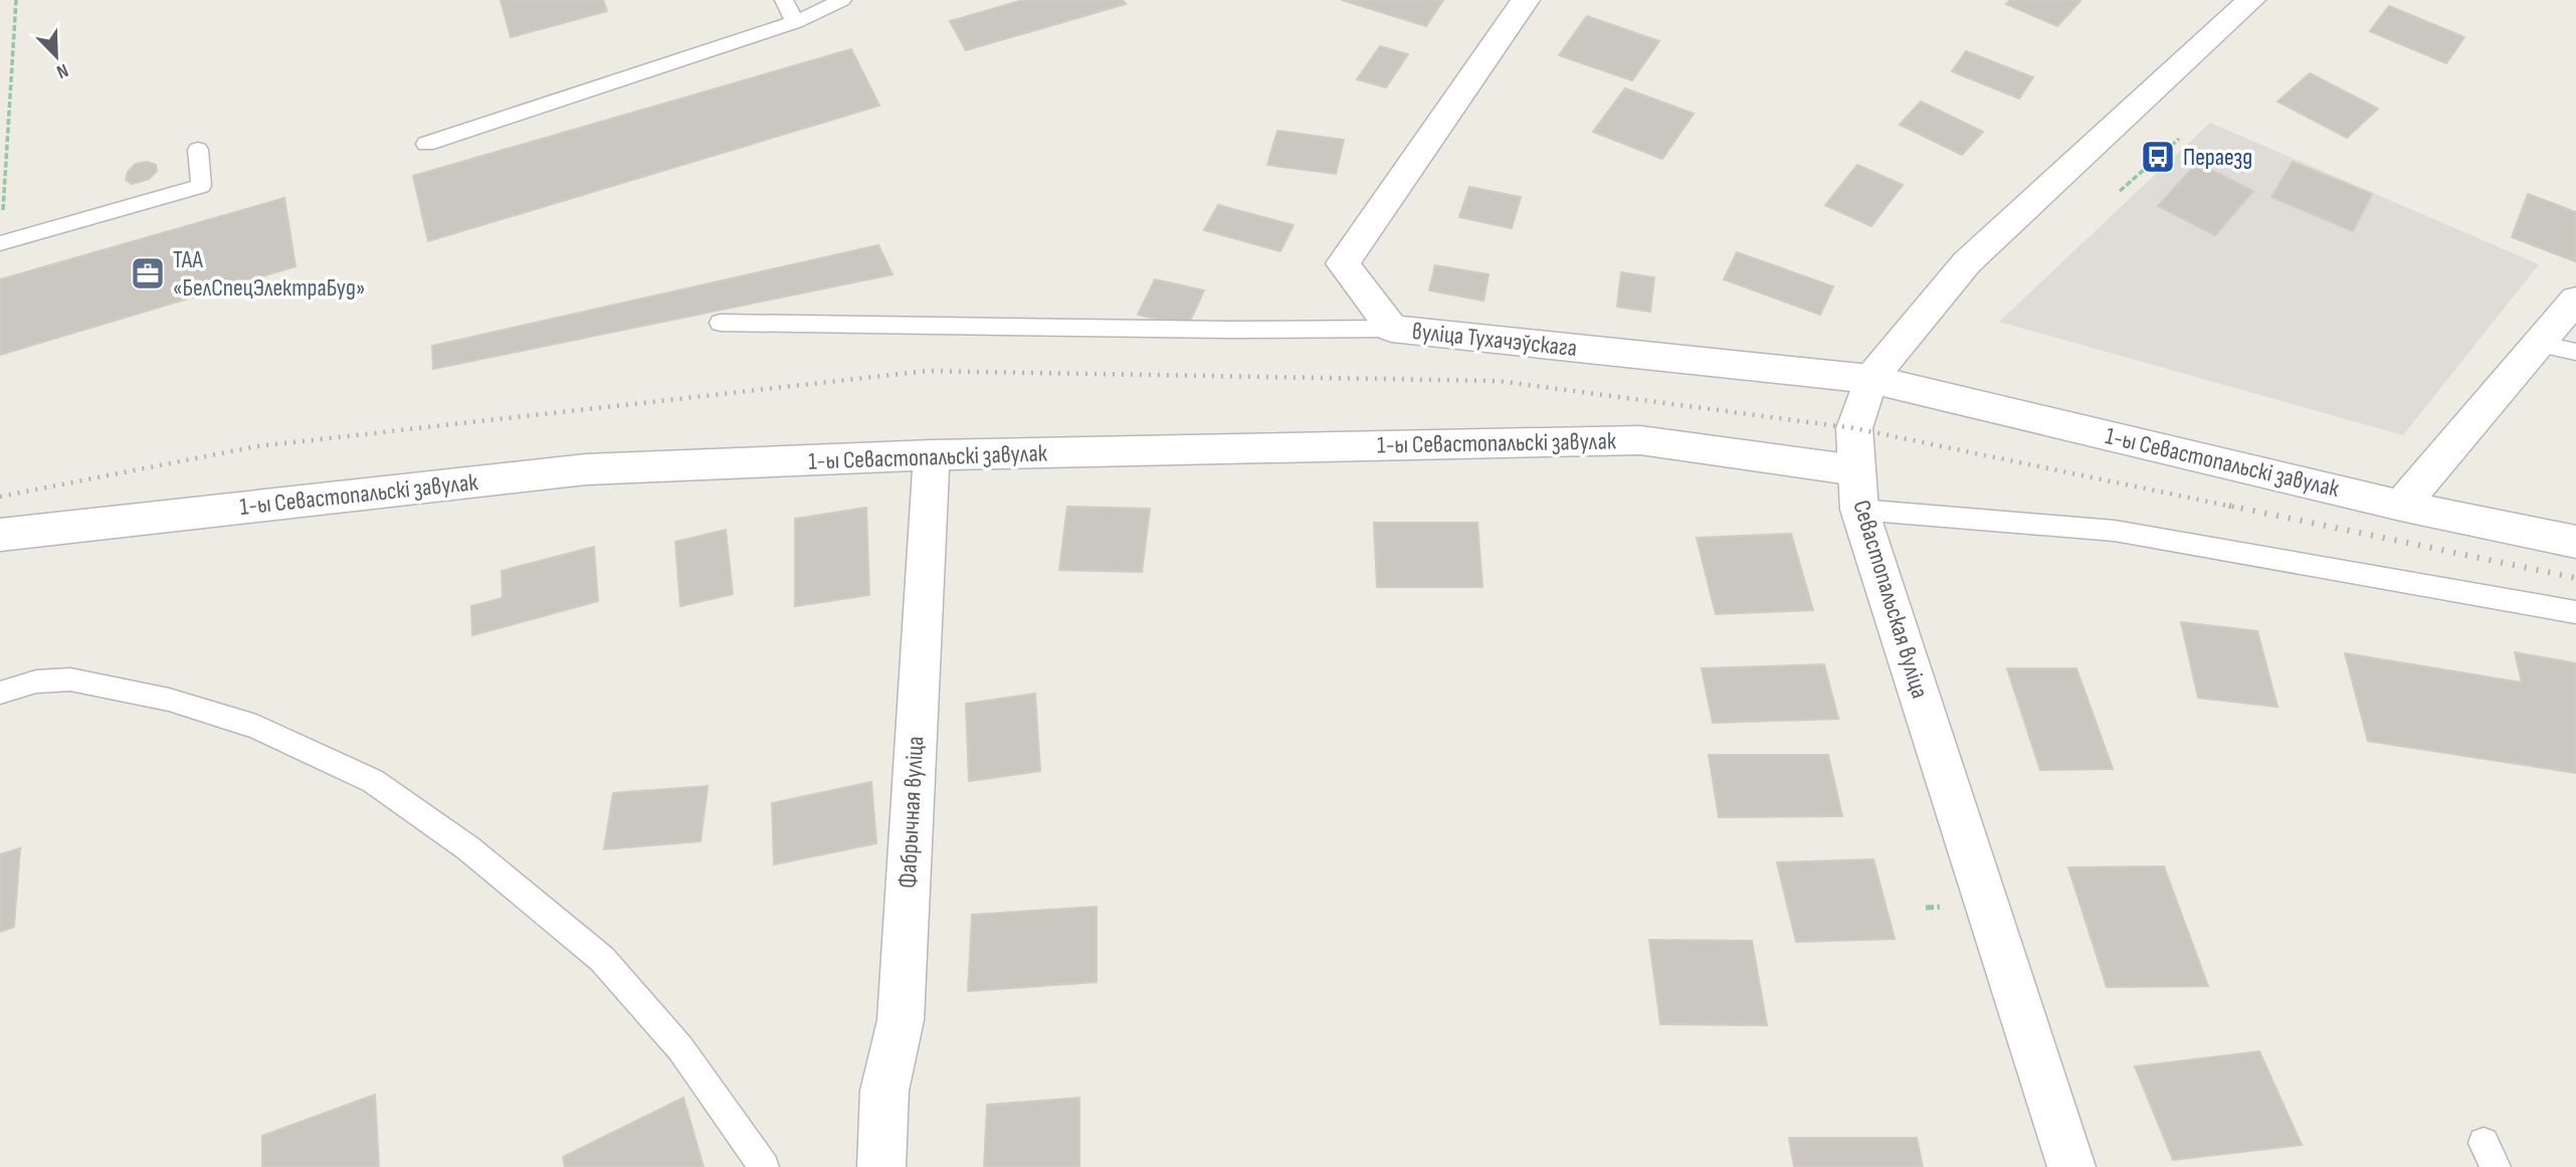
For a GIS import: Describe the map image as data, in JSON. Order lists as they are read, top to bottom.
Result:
{
  "streets": {
    "street": [
      "вуліца Тухачэўскага",
      "1-ы Севастопальскі завулак",
      "Севастопальская вуліца",
      "Фабрычная вуліца"
    ]
  },
  "crossings": [
    ["вуліца Тухачэўскага", "1-ы Севастопальскі завулак"],
    ["вуліца Тухачэўскага", "Севастопальская вуліца"],
    ["1-ы Севастопальскі завулак", "Севастопальская вуліца"],
    ["1-ы Севастопальскі завулак", "Фабрычная вуліца"]
  ],
  "places": {
    "bus stop": ["Пераезд"],
    "office": ["ТАА «БелСпецЭлектраБуд»"]
  },
  "north": "bottom right"
}
